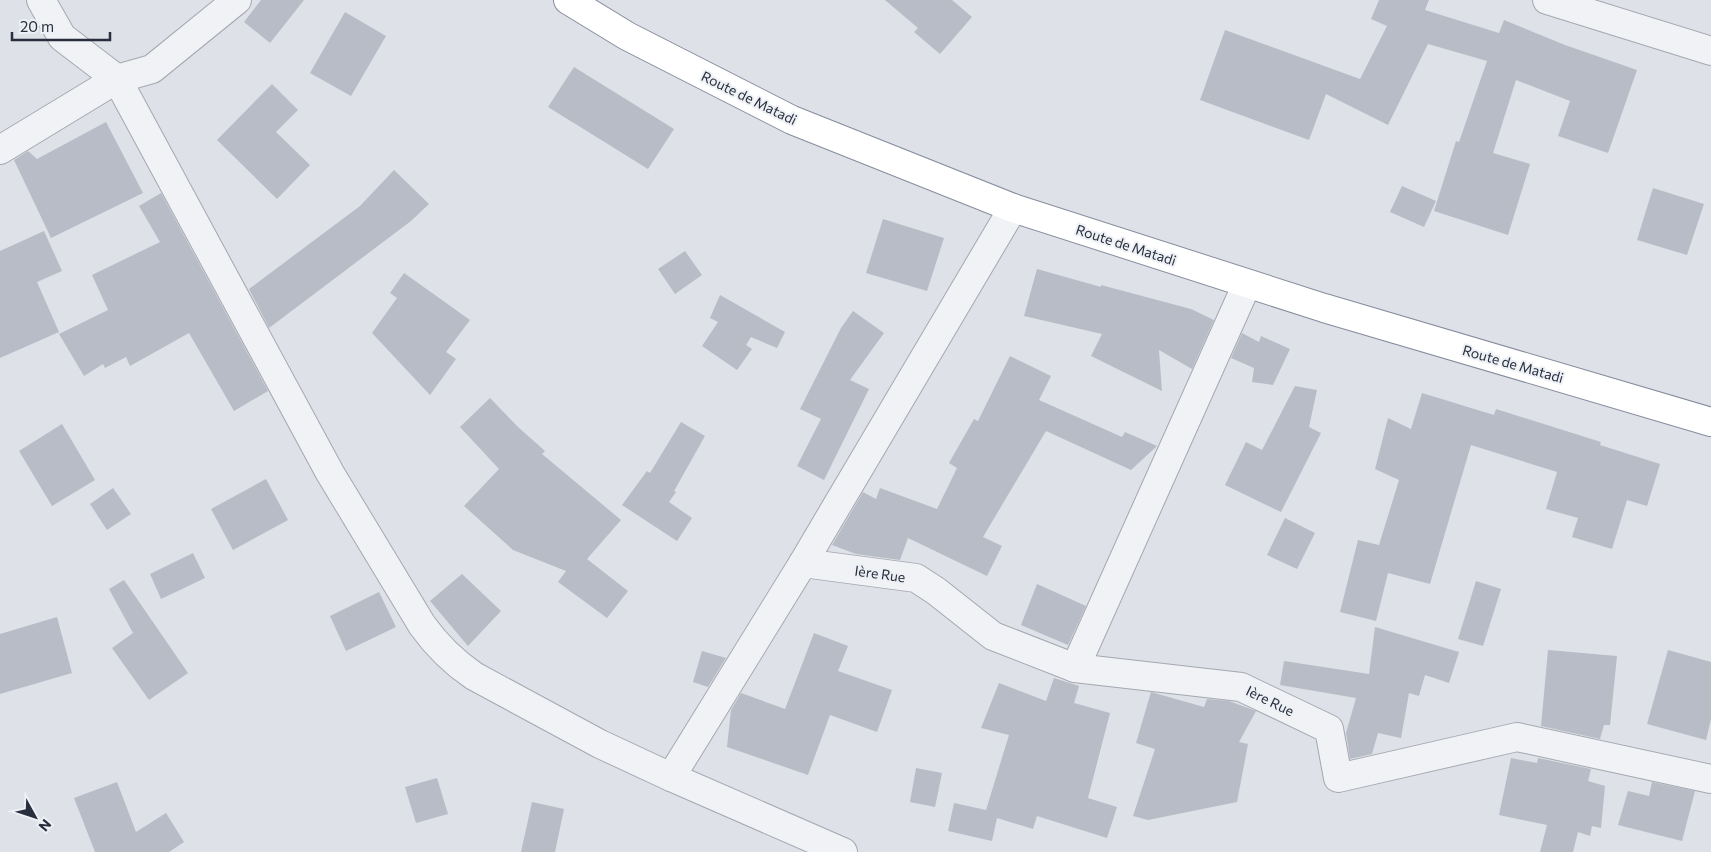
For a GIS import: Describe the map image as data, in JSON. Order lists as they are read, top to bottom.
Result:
{
  "streets": {
    "highway": ["Route de Matadi"],
    "street": ["Ière Rue"]
  },
  "scale_bar": "20 m",
  "north": "bottom right"
}
